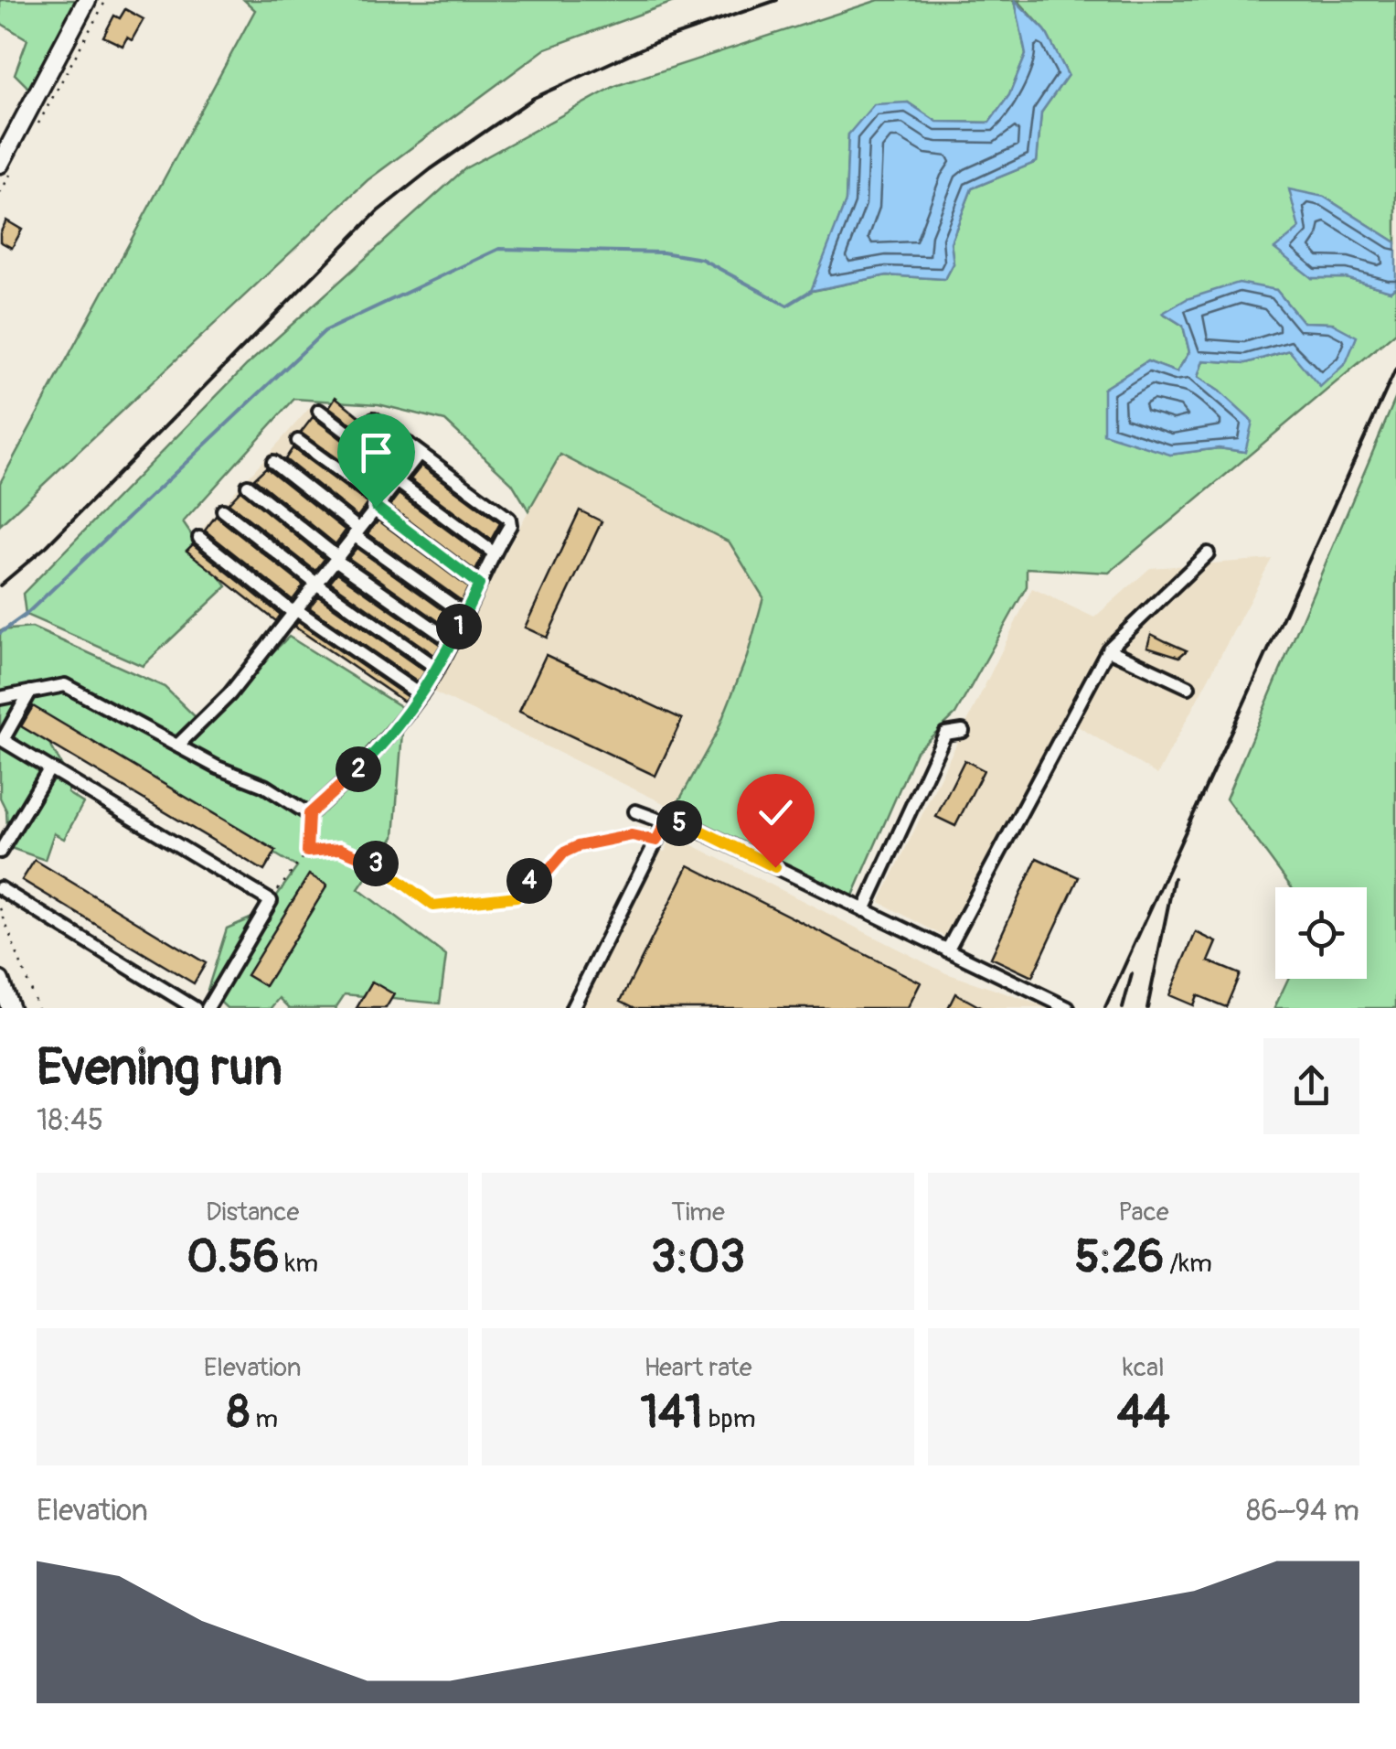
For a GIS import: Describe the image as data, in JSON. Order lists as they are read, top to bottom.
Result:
{
  "page": {
    "pins": [
      "1",
      "2",
      "5",
      "3",
      "4"
    ],
    "heading": ["Evening run", "18:45"],
    "stats": [
      ["Distance", "0.56 km"],
      ["Time", "3:03"],
      ["Pace", "5:26 /km"],
      ["Elevation", "8 m"],
      ["Heart rate", "141 bpm"],
      ["kcal", "44"]
    ],
    "chart": ["Elevation", "86–94 m"]
  }
}
